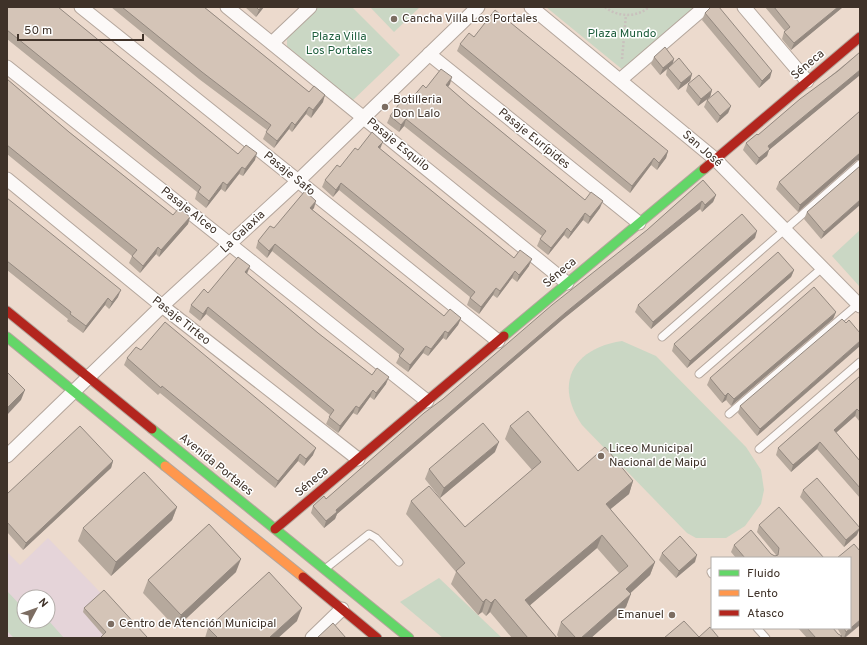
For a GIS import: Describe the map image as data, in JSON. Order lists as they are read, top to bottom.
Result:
{
  "streets": {
    "main road": ["Séneca", "Avenida Portales"],
    "street": [
      "Pasaje Eurípides",
      "Pasaje Esquilo",
      "San José",
      "Pasaje Safo",
      "Pasaje Alceo",
      "La Galaxia",
      "Pasaje Tirteo"
    ]
  },
  "crossings": [
    ["Séneca", "Pasaje Eurípides"],
    ["Séneca", "Pasaje Esquilo"],
    ["Séneca", "San José"],
    ["Séneca", "Pasaje Safo"],
    ["Séneca", "Pasaje Alceo"],
    ["Séneca", "Pasaje Tirteo"],
    ["Séneca", "Avenida Portales"],
    ["Pasaje Eurípides", "La Galaxia"],
    ["Pasaje Esquilo", "La Galaxia"],
    ["Pasaje Safo", "La Galaxia"],
    ["Pasaje Alceo", "La Galaxia"],
    ["La Galaxia", "Pasaje Tirteo"],
    ["La Galaxia", "Avenida Portales"]
  ],
  "parks": ["Plaza Mundo", "Plaza Villa Los Portales"],
  "places": [
    "Cancha Villa Los Portales",
    "Botilleria Don Lalo",
    "Liceo Municipal Nacional de Maipú",
    "Emanuel",
    "Centro de Atención Municipal"
  ],
  "legend": ["Fluido", "Lento", "Atasco"],
  "scale_bar": "50 m",
  "north": "top right"
}
